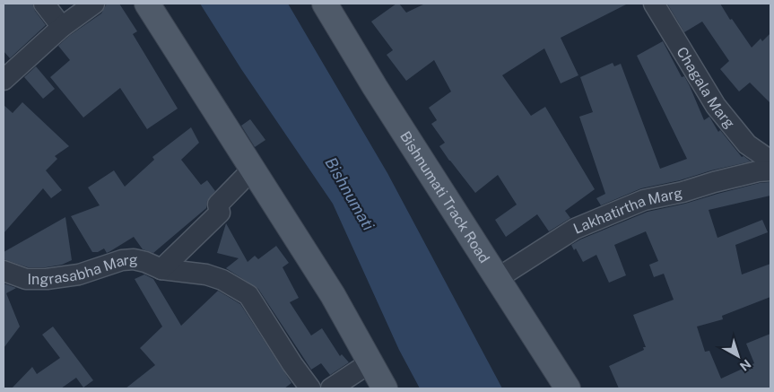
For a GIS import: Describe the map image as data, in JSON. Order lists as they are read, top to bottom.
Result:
{
  "streets": {
    "main road": ["Bishnumati Track Road"],
    "street": ["Chagala Marg", "Lakhatirtha Marg", "Ingrasabha Marg"]
  },
  "crossings": [
    ["Bishnumati Track Road", "Lakhatirtha Marg"]
  ],
  "water": ["Bishnumati"],
  "north": "bottom right"
}
